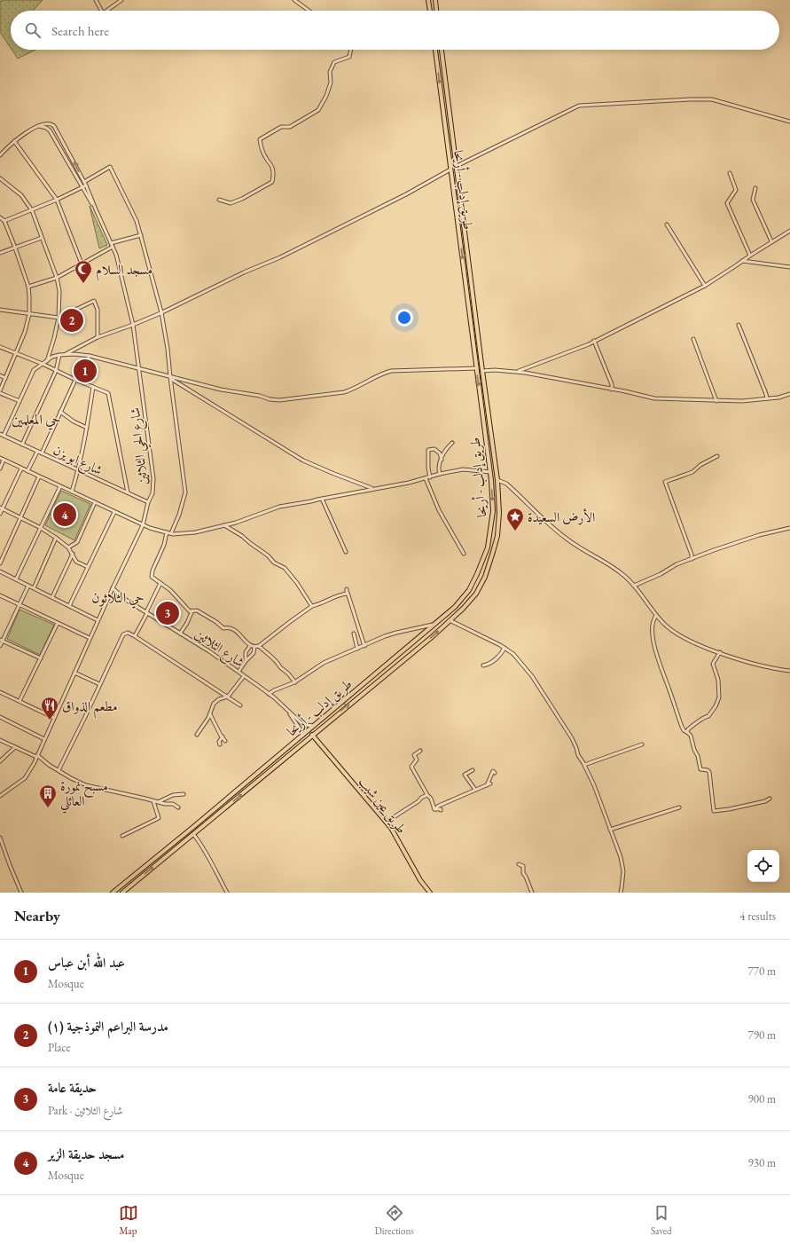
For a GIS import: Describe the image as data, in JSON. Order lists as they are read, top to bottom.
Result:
{
  "streets": {
    "main road": ["طريق إدلب - أريحا", "طريق عين شيب"],
    "street": ["شارع الحي الثلاثين", "شارع ابو يزن", "شارع الثلاثين"]
  },
  "crossings": [
    ["طريق إدلب - أريحا", "شارع الثلاثين"],
    ["طريق إدلب - أريحا", "طريق عين شيب"],
    ["شارع الحي الثلاثين", "شارع ابو يزن"],
    ["شارع الحي الثلاثين", "شارع الثلاثين"]
  ],
  "districts": ["حي المعلمين", "حي الثلاثون"],
  "places": {
    "mosque": ["مسجد السلام"],
    "place": ["الأرض السعيدة"],
    "restaurant": ["مطعم الذواق"],
    "building": ["مسبح نمورة العائلي"]
  },
  "page": {
    "search": "Search here",
    "pins": [
      "2",
      "1",
      "4",
      "3"
    ],
    "heading": ["Nearby", "4 results"],
    "list": [
      {
        "mark": "1",
        "name": "عبد الله أبن عباس",
        "note": "Mosque",
        "value": "770 m"
      },
      {
        "mark": "2",
        "name": "مدرسة البراعم النموذجية (١)",
        "note": "Place",
        "value": "790 m"
      },
      {
        "mark": "3",
        "name": "حديقة عامة",
        "note": "Park · شارع الثلاثين",
        "value": "900 m"
      },
      {
        "mark": "4",
        "name": "مسجد حديقة الزير",
        "note": "Mosque",
        "value": "930 m"
      }
    ],
    "nav": ["Map", "Directions", "Saved"]
  }
}
